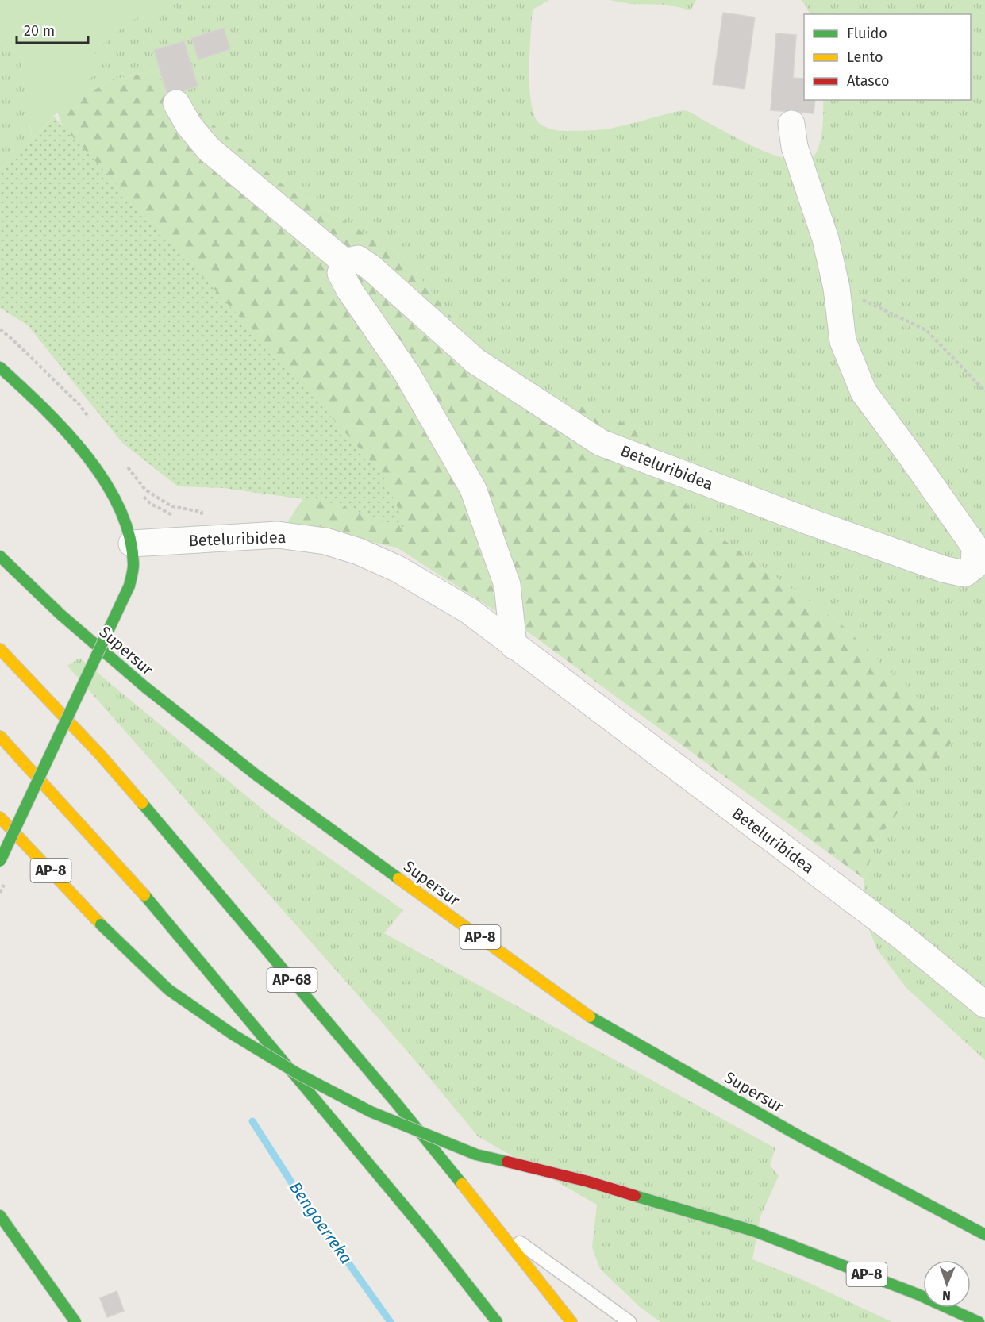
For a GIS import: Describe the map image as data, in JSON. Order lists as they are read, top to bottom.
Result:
{
  "streets": {
    "main road": ["Supersur", "AP-8", "AP-68"],
    "street": ["Beteluribidea"]
  },
  "water": ["Bengoerreka"],
  "legend": ["Fluido", "Lento", "Atasco"],
  "scale_bar": "20 m",
  "north": "bottom"
}
